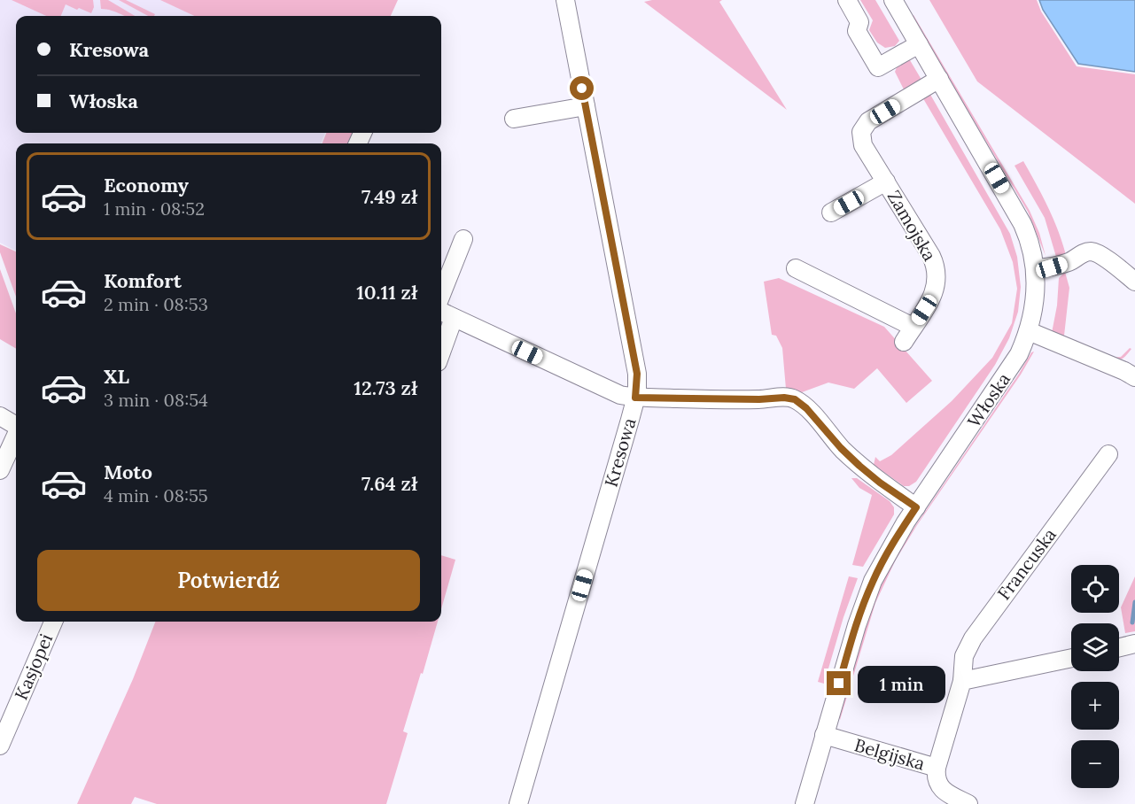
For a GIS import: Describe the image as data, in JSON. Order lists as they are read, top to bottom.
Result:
{
  "streets": {
    "street": [
      "Zamojska",
      "Włoska",
      "Kresowa",
      "Francuska",
      "Kasjopei",
      "Belgijska"
    ]
  },
  "crossings": [
    ["Zamojska", "Włoska"],
    ["Włoska", "Belgijska"],
    ["Francuska", "Belgijska"]
  ],
  "page": {
    "banner": ["Kresowa", "Włoska"],
    "list": [
      {
        "name": "Economy",
        "note": "1 min · 08:52",
        "value": "7.49 zł"
      },
      {
        "name": "Komfort",
        "note": "2 min · 08:53",
        "value": "10.11 zł"
      },
      {
        "name": "XL",
        "note": "3 min · 08:54",
        "value": "12.73 zł"
      },
      {
        "name": "Moto",
        "note": "4 min · 08:55",
        "value": "7.64 zł"
      }
    ],
    "buttons": "Potwierdź",
    "map_buttons": ["+", "−"],
    "bubble": "1 min"
  }
}
